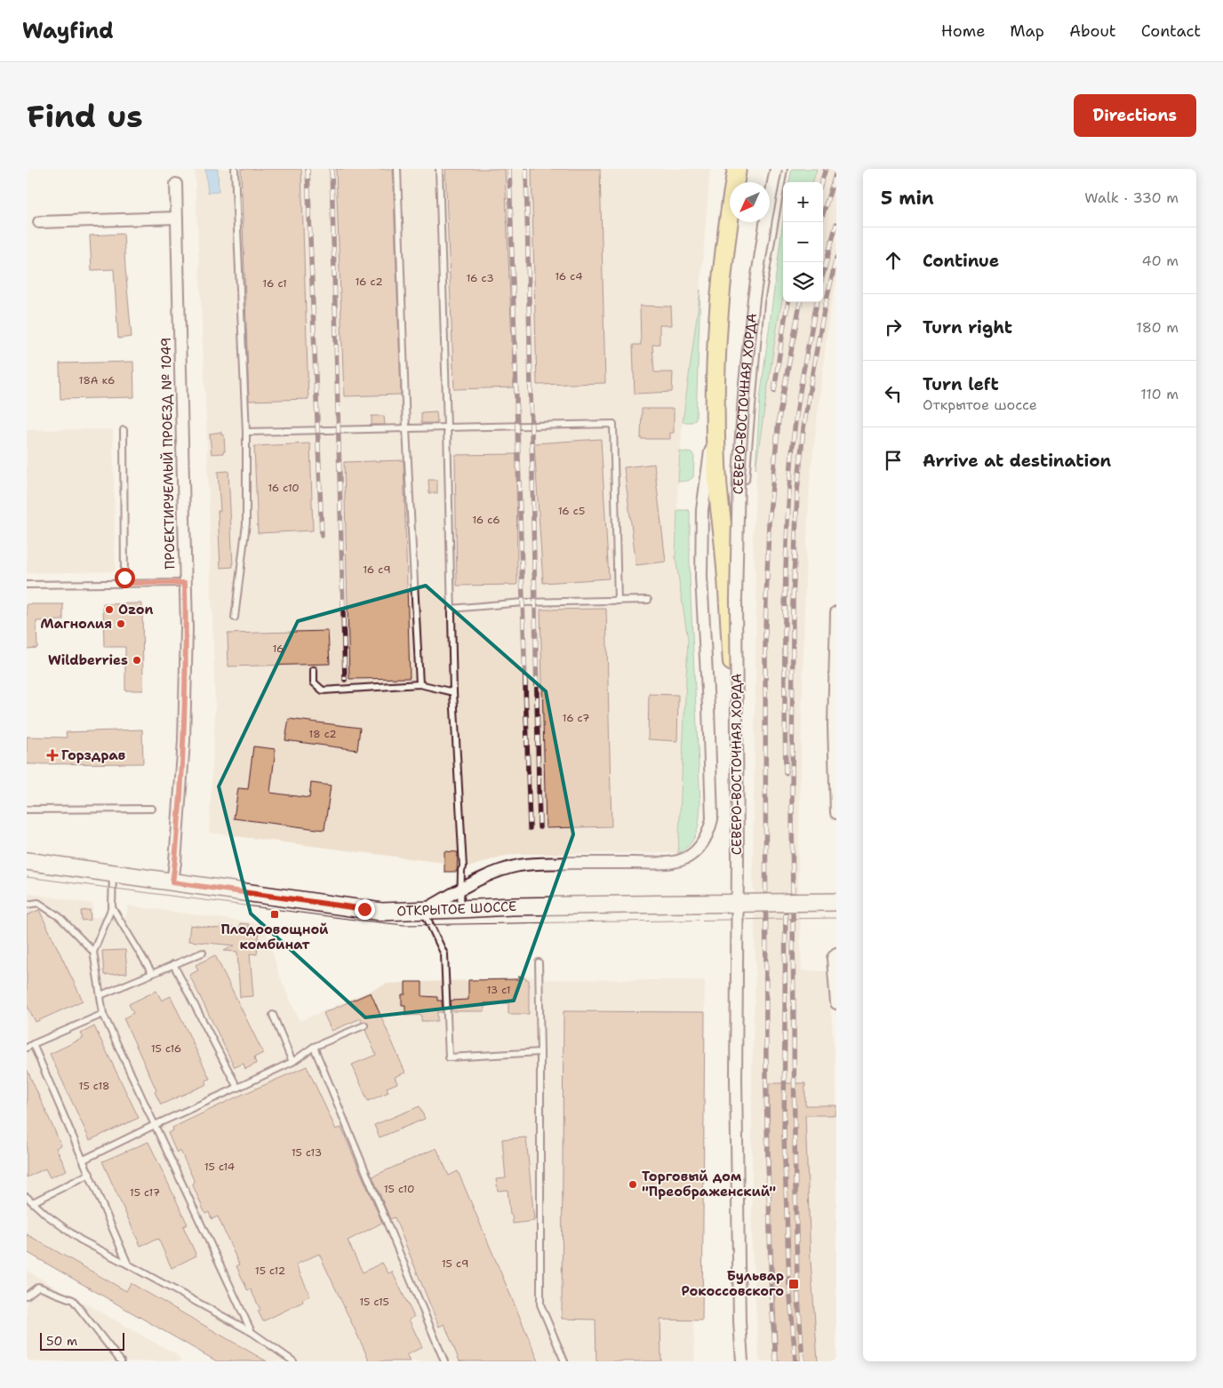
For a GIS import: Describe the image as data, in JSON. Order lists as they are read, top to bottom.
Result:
{
  "streets": {
    "main road": ["СЕВЕРО-ВОСТОЧНАЯ ХОРДА", "ОТКРЫТОЕ ШОССЕ"],
    "street": ["ПРОЕКТИРУЕМЫЙ ПРОЕЗД № 1049"]
  },
  "crossings": [
    ["ПРОЕКТИРУЕМЫЙ ПРОЕЗД № 1049", "ОТКРЫТОЕ ШОССЕ"]
  ],
  "places": {
    "other": [
      "Ozon",
      "Магнолия",
      "Wildberries",
      "Торговый дом \"Преображенский\""
    ],
    "health": ["Горздрав"],
    "transit": ["Плодоовощной комбинат", "Бульвар Рокоссовского"]
  },
  "house_numbers": [
    "16 с4",
    "16 с3",
    "16 с2",
    "16 с1",
    "18А к6",
    "16 с10",
    "16 с5",
    "16 с6",
    "16 с9",
    "16",
    "16 с7",
    "18 c2",
    "13 с1",
    "15 с16",
    "15 с18",
    "15 с13",
    "15 с14",
    "15 с10",
    "15 с17",
    "15 с9",
    "15 с12",
    "15 с15"
  ],
  "scale_bar": "50 m",
  "north": "bottom left",
  "page": {
    "header": "Wayfind",
    "nav": [
      "Home",
      "Map",
      "About",
      "Contact"
    ],
    "buttons": "Directions",
    "title": "Find us",
    "heading": ["5 min", "Walk · 330 m"],
    "map_buttons": ["+", "−"],
    "list": [
      ["Continue", "40 m"],
      ["Turn right", "180 m"],
      ["Turn left", "Открытое шоссе", "110 m"],
      "Arrive at destination"
    ],
    "scale": "50 m"
  }
}
